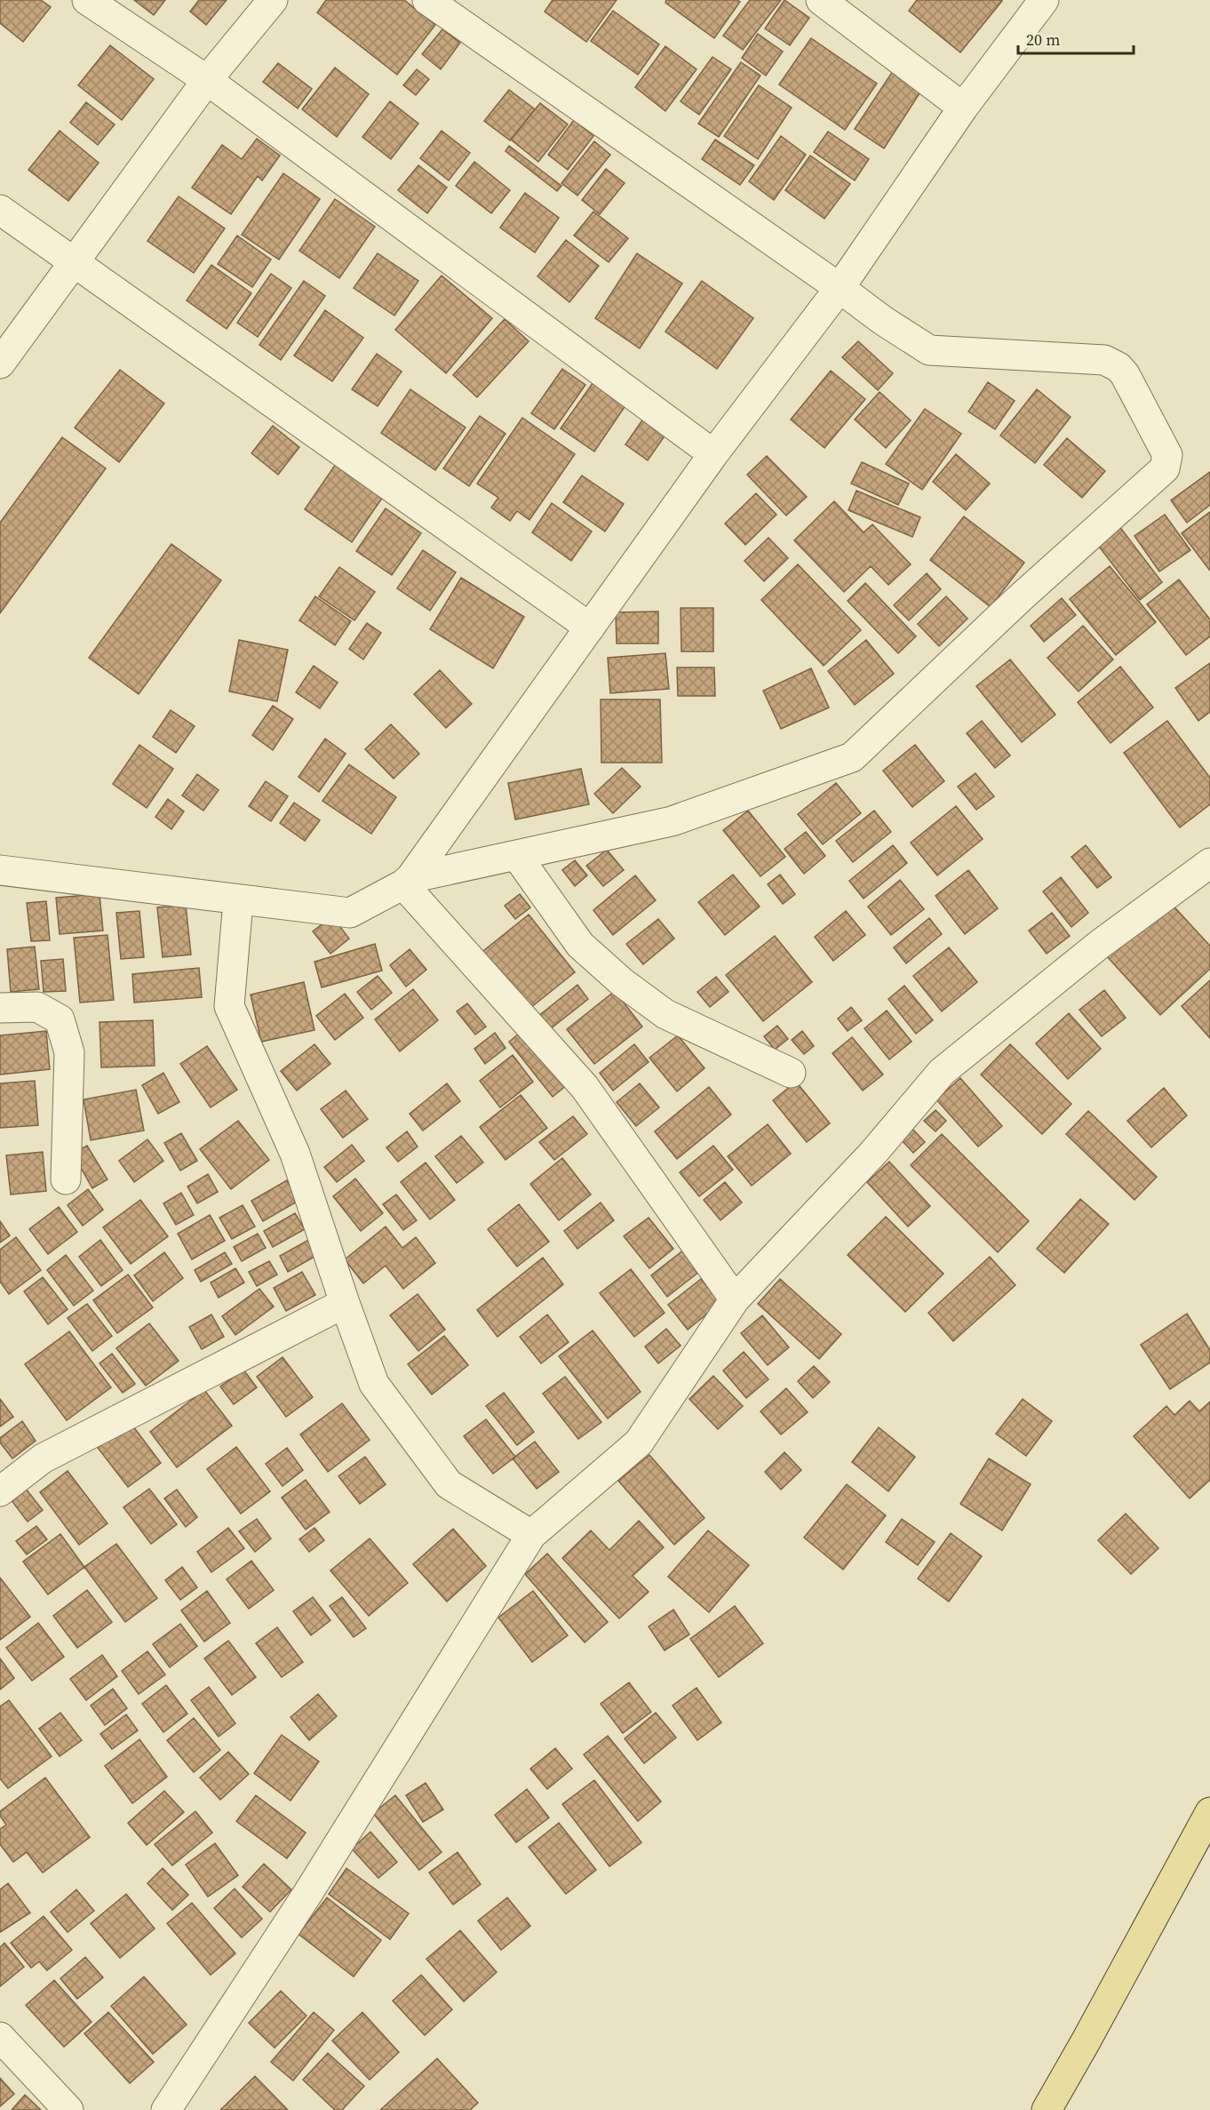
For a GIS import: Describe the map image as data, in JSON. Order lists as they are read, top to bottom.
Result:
{
  "scale_bar": "20 m"
}
